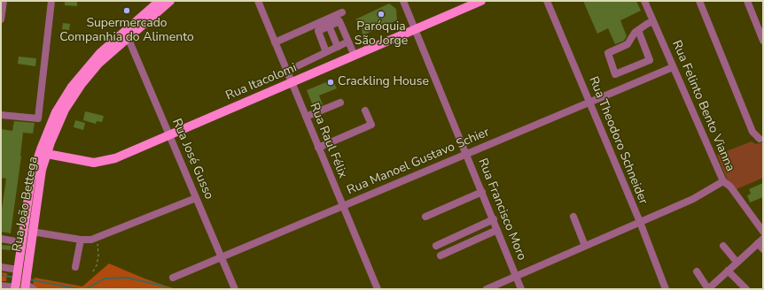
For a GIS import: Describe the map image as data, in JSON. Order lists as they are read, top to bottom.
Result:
{
  "streets": {
    "main road": ["Rua Itacolomi", "Rua João Bettega"],
    "street": [
      "Rua Felinto Bento Vianna",
      "Rua Raul Félix",
      "Rua Theodoro Schneider",
      "Rua José Gusso",
      "Rua Manoel Gustavo Schier",
      "Rua Francisco Moro"
    ]
  },
  "crossings": [
    ["Rua Itacolomi", "Rua Raul Félix"],
    ["Rua Itacolomi", "Rua José Gusso"],
    ["Rua Itacolomi", "Rua João Bettega"],
    ["Rua Itacolomi", "Rua Francisco Moro"],
    ["Rua Felinto Bento Vianna", "Rua Manoel Gustavo Schier"],
    ["Rua Raul Félix", "Rua Manoel Gustavo Schier"],
    ["Rua Theodoro Schneider", "Rua Manoel Gustavo Schier"],
    ["Rua José Gusso", "Rua Manoel Gustavo Schier"],
    ["Rua José Gusso", "Rua João Bettega"],
    ["Rua Manoel Gustavo Schier", "Rua Francisco Moro"]
  ],
  "places": ["Supermercado Companhia do Alimento", "Paróquia São Jorge", "Crackling House"]
}
